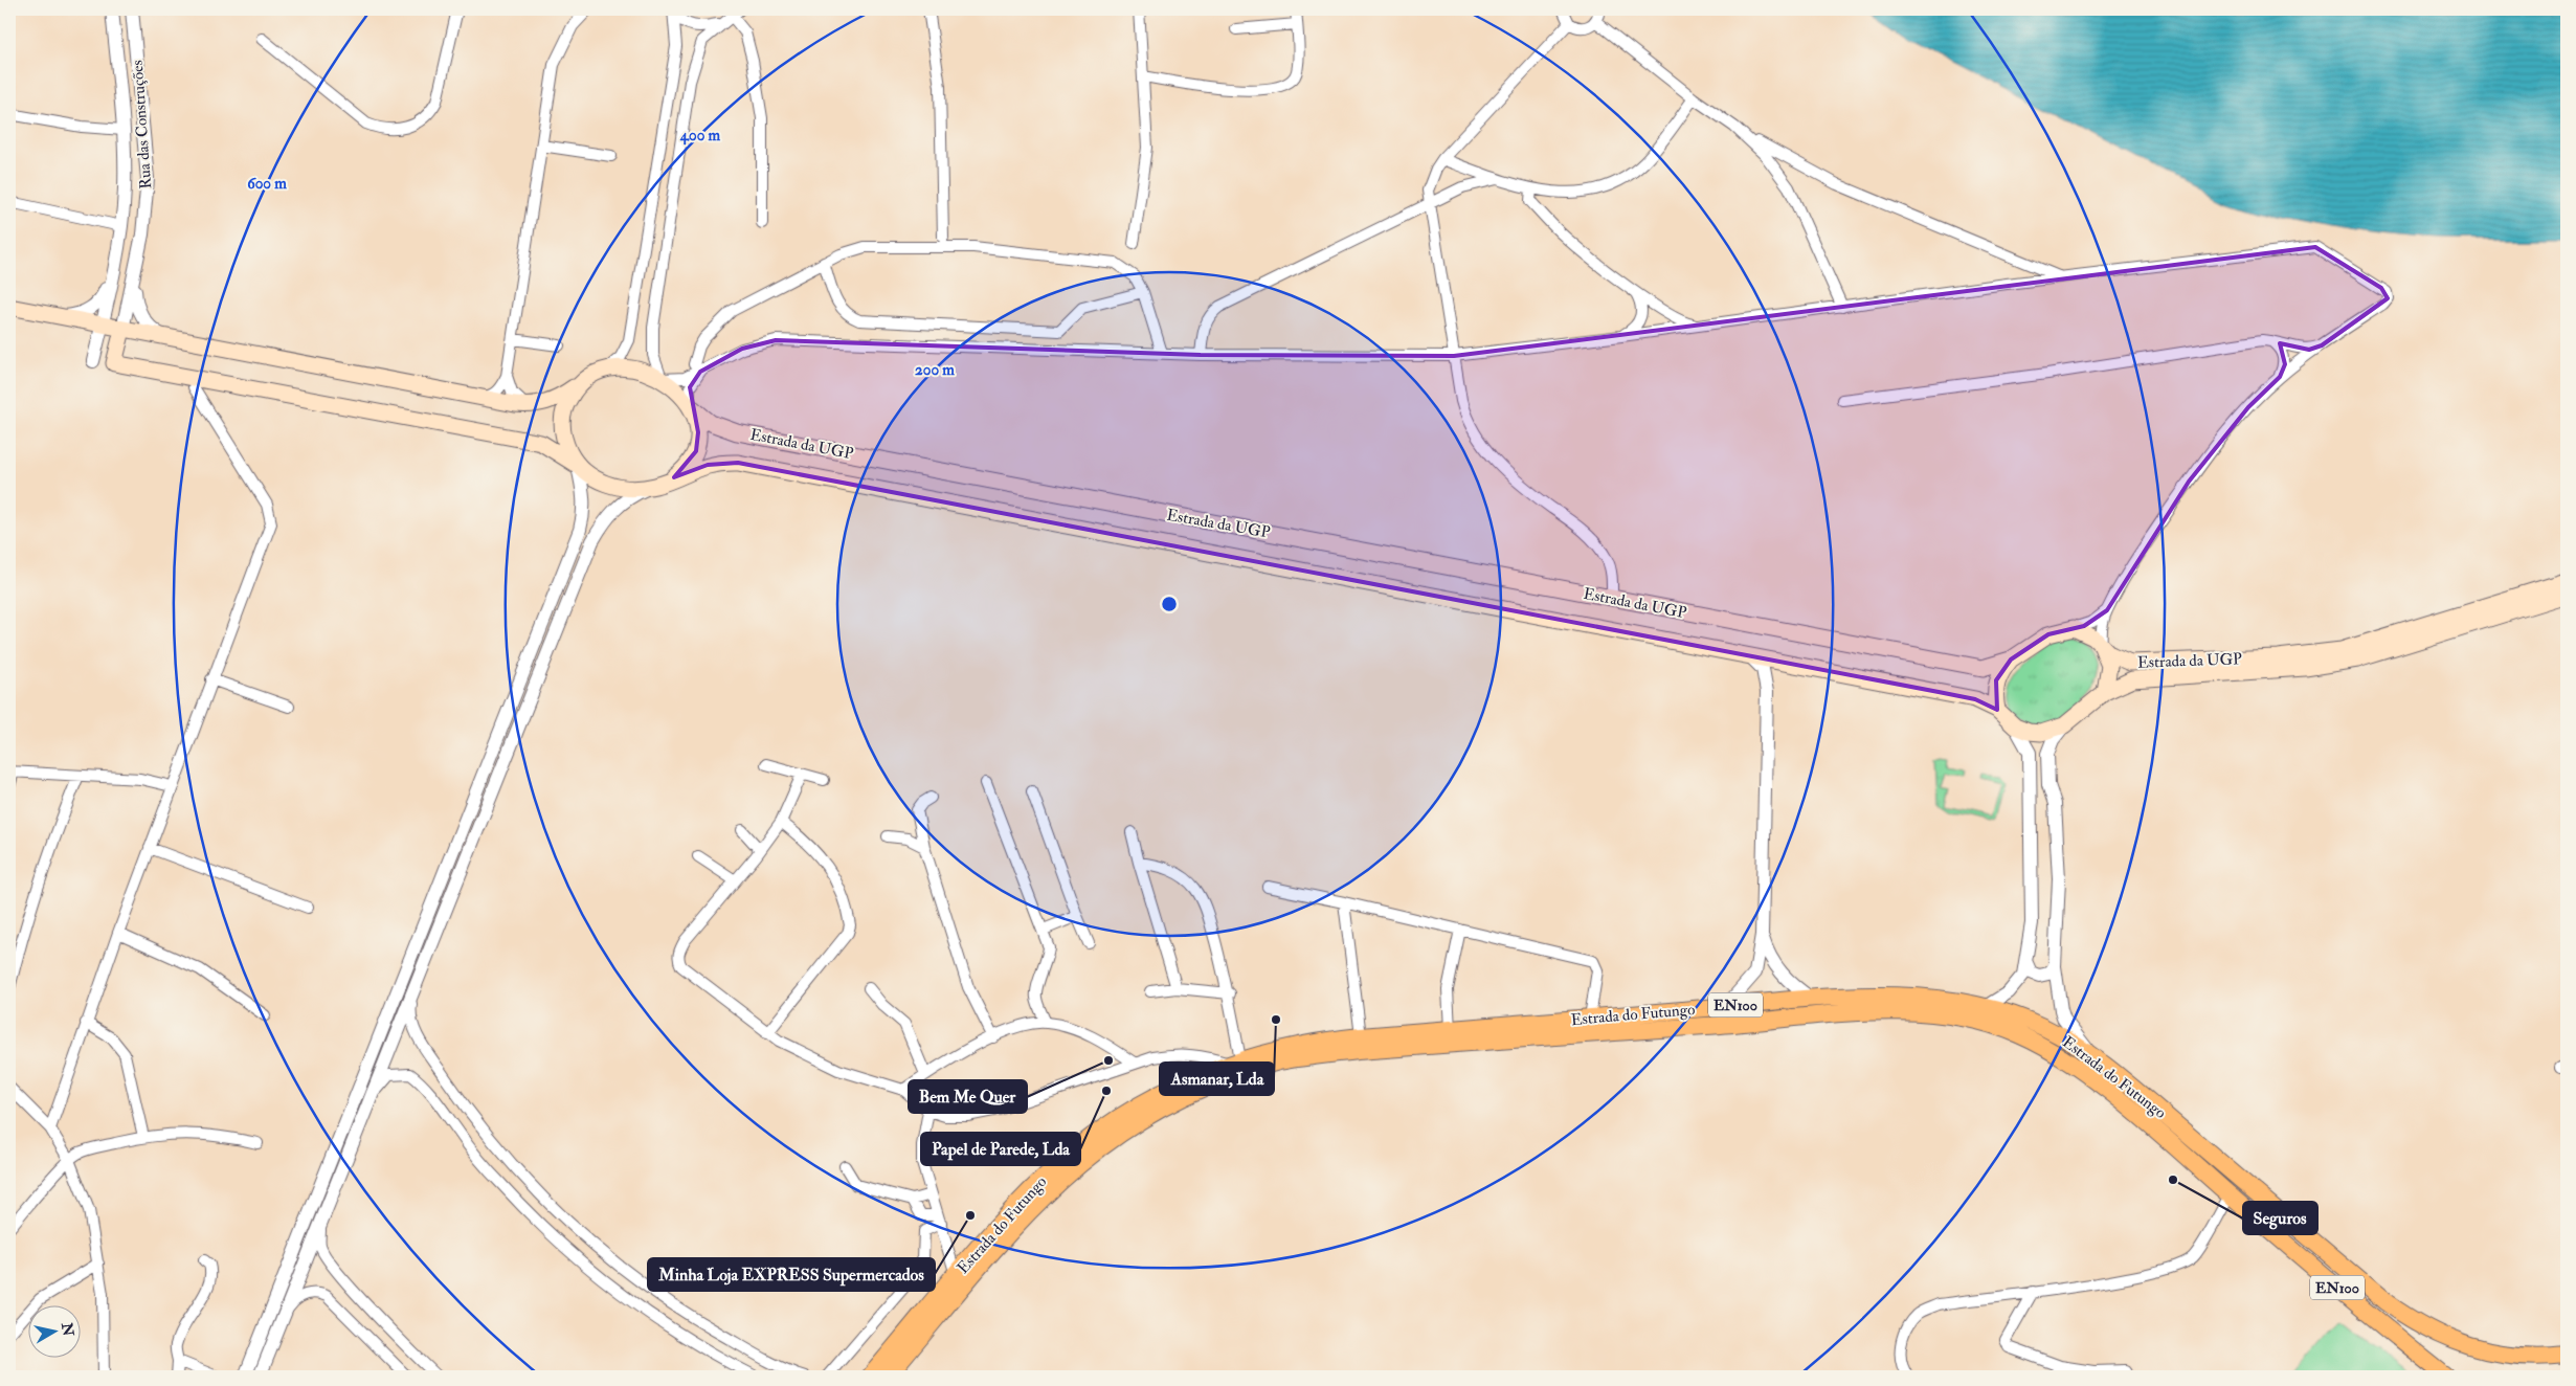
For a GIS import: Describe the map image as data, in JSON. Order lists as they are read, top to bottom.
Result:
{
  "streets": {
    "main road": [
      "Rua das Construções",
      "Estrada da UGP",
      "EN100",
      "Estrada do Futungo"
    ]
  },
  "crossings": [
    ["Rua das Construções", "Estrada da UGP"]
  ],
  "places": [
    "Asmanar, Lda",
    "Bem Me Quer",
    "Papel de Parede, Lda",
    "Seguros",
    "Minha Loja EXPRESS Supermercados"
  ],
  "north": "right",
  "rings": ["400 m", "600 m", "200 m"]
}
